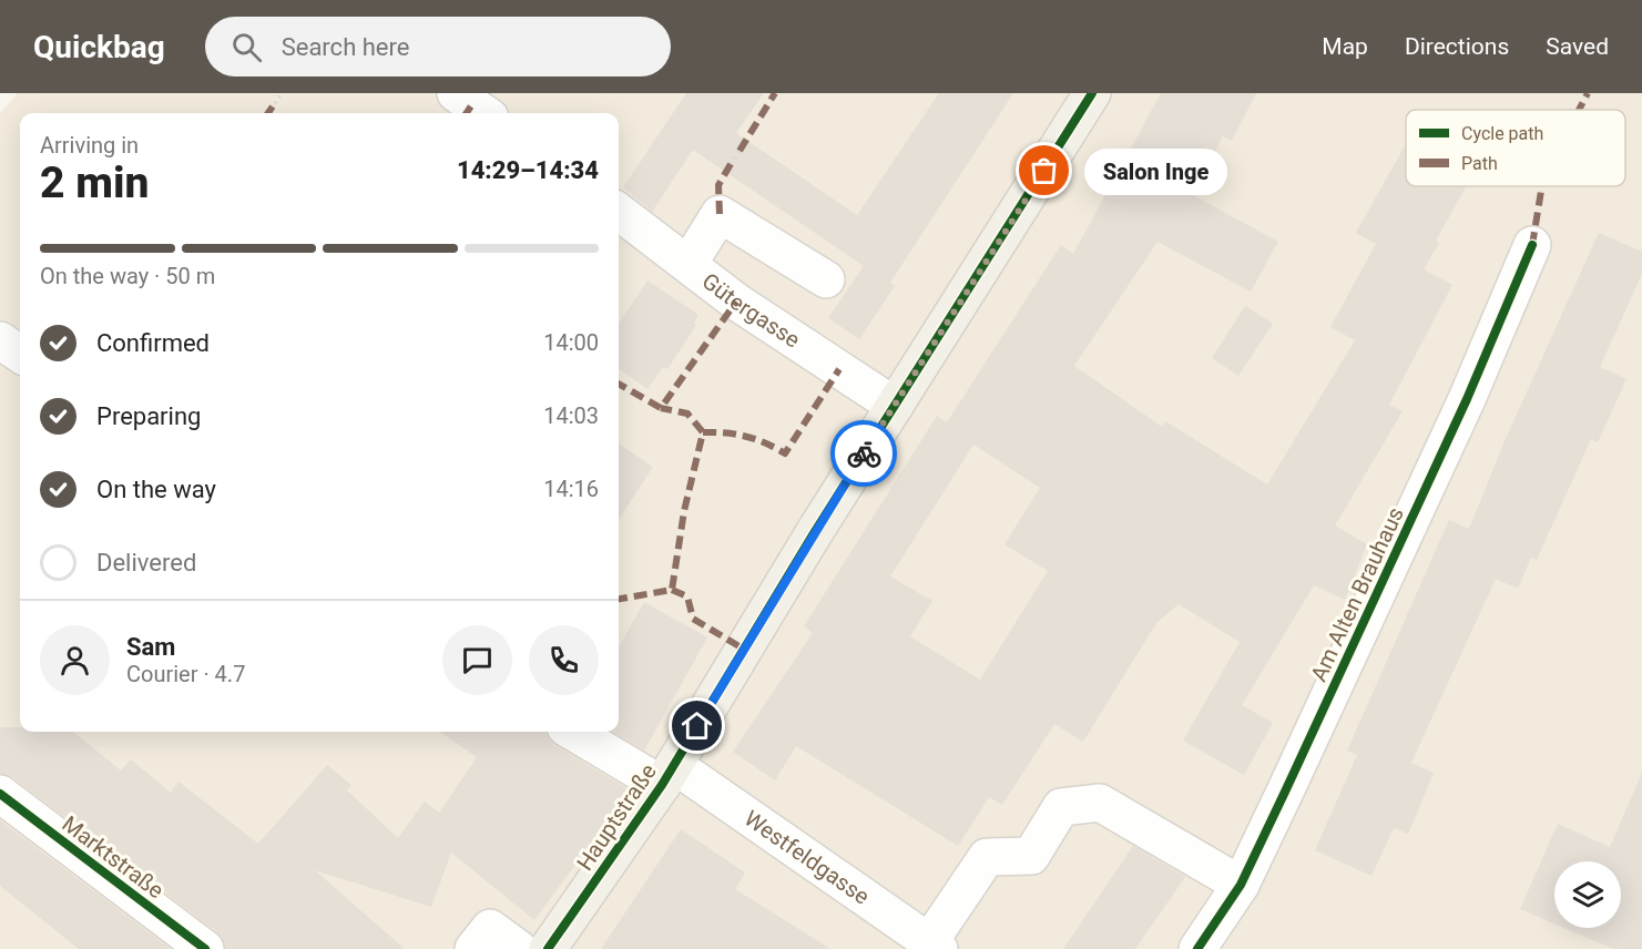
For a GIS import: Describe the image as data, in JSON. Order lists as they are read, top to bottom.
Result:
{
  "streets": {
    "main road": ["Hauptstraße"],
    "street": [
      "Gütergasse",
      "Am Alten Brauhaus",
      "Marktstraße",
      "Westfeldgasse"
    ]
  },
  "crossings": [
    ["Gütergasse", "Hauptstraße"],
    ["Hauptstraße", "Westfeldgasse"]
  ],
  "places": ["Salon Inge"],
  "legend": ["Cycle path", "Path"],
  "page": {
    "header": "Quickbag",
    "search": "Search here",
    "nav": ["Map", "Directions", "Saved"],
    "heading": ["2 min", "Arriving in", "14:29–14:34"],
    "panel": ["Sam", "Courier · 4.7"],
    "bubble": "Salon Inge",
    "bar": "On the way · 50 m",
    "list": [
      ["Confirmed", "14:00"],
      ["Preparing", "14:03"],
      ["On the way", "14:16"],
      "Delivered"
    ]
  }
}
